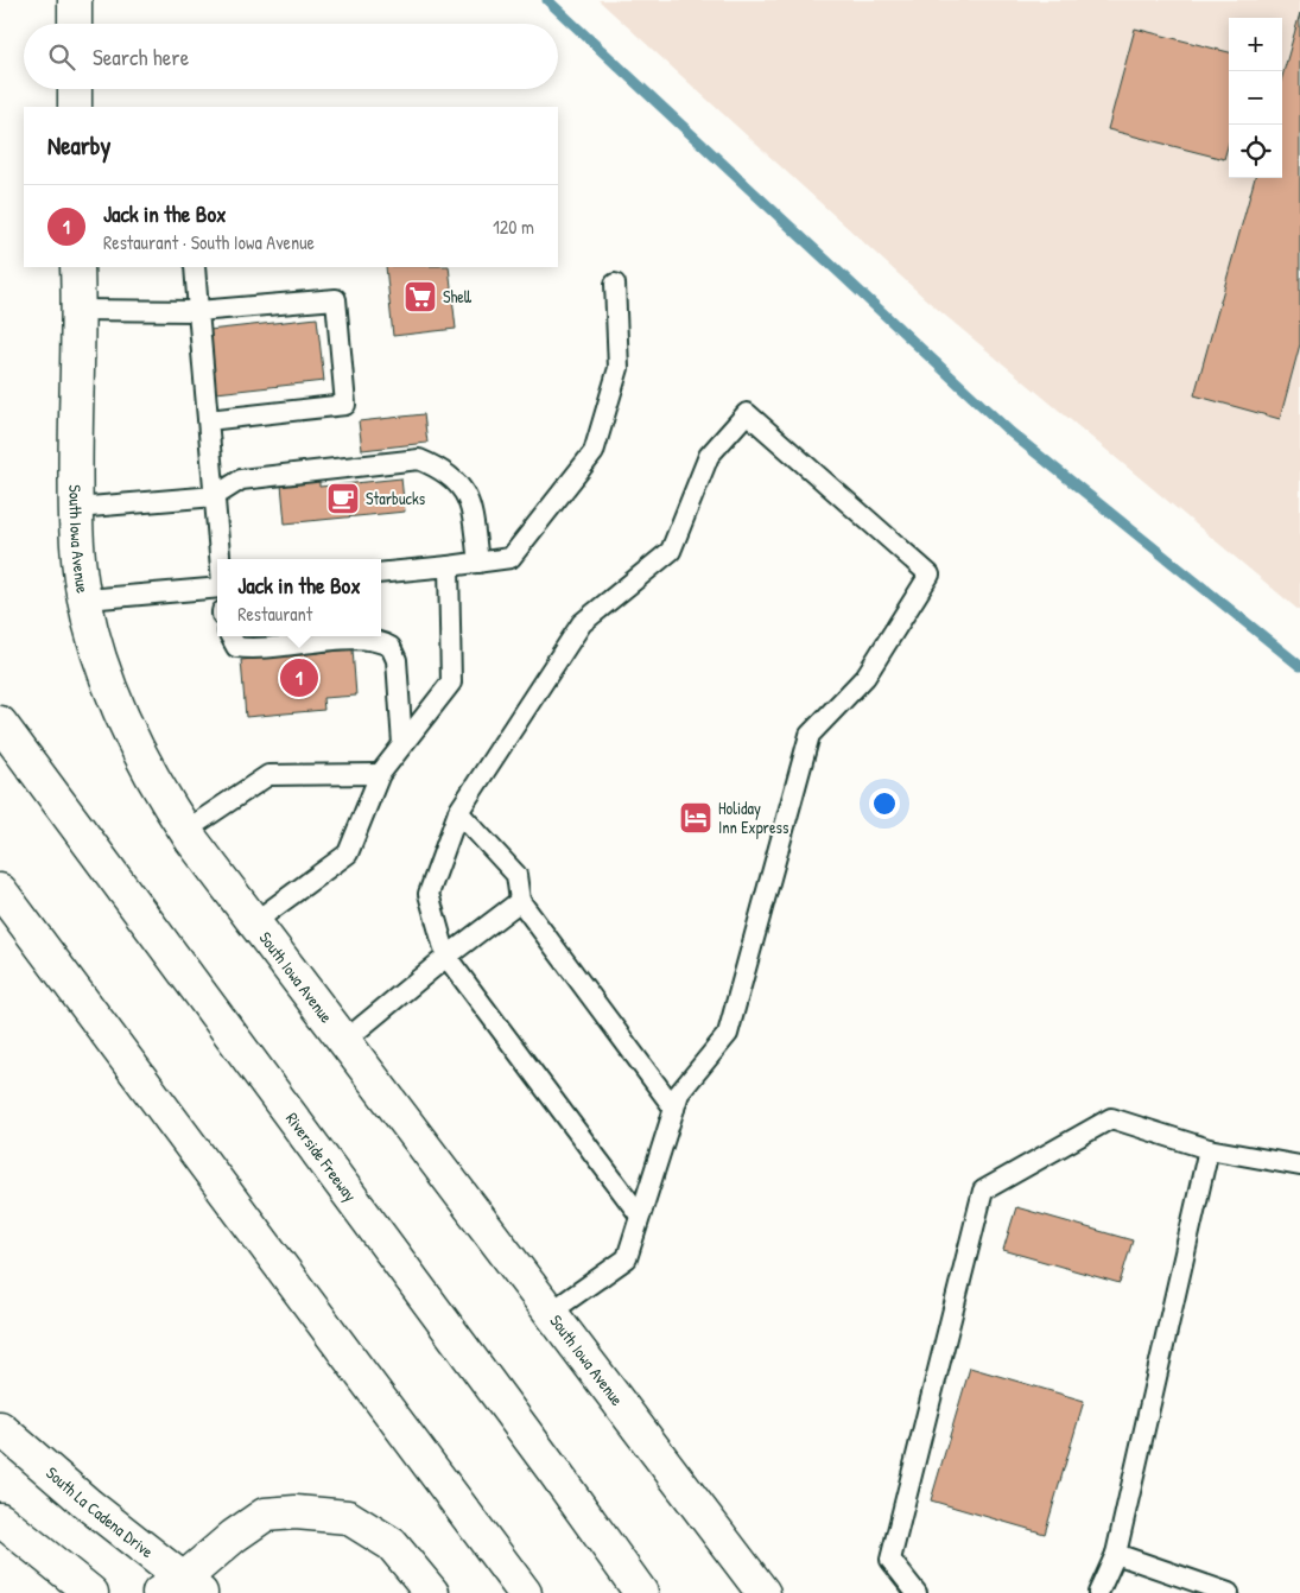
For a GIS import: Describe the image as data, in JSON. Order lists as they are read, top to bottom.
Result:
{
  "streets": {
    "main road": ["South Iowa Avenue", "Riverside Freeway", "South La Cadena Drive"]
  },
  "places": {
    "supermarket": ["Shell"],
    "cafe": ["Starbucks"],
    "hotel": ["Holiday Inn Express"]
  },
  "page": {
    "map_buttons": ["+", "−"],
    "search": "Search here",
    "heading": "Nearby",
    "list": [
      {
        "mark": "1",
        "name": "Jack in the Box",
        "note": "Restaurant · South Iowa Avenue",
        "value": "120 m"
      }
    ],
    "popup": ["Jack in the Box", "Restaurant"],
    "pins": "1"
  }
}
